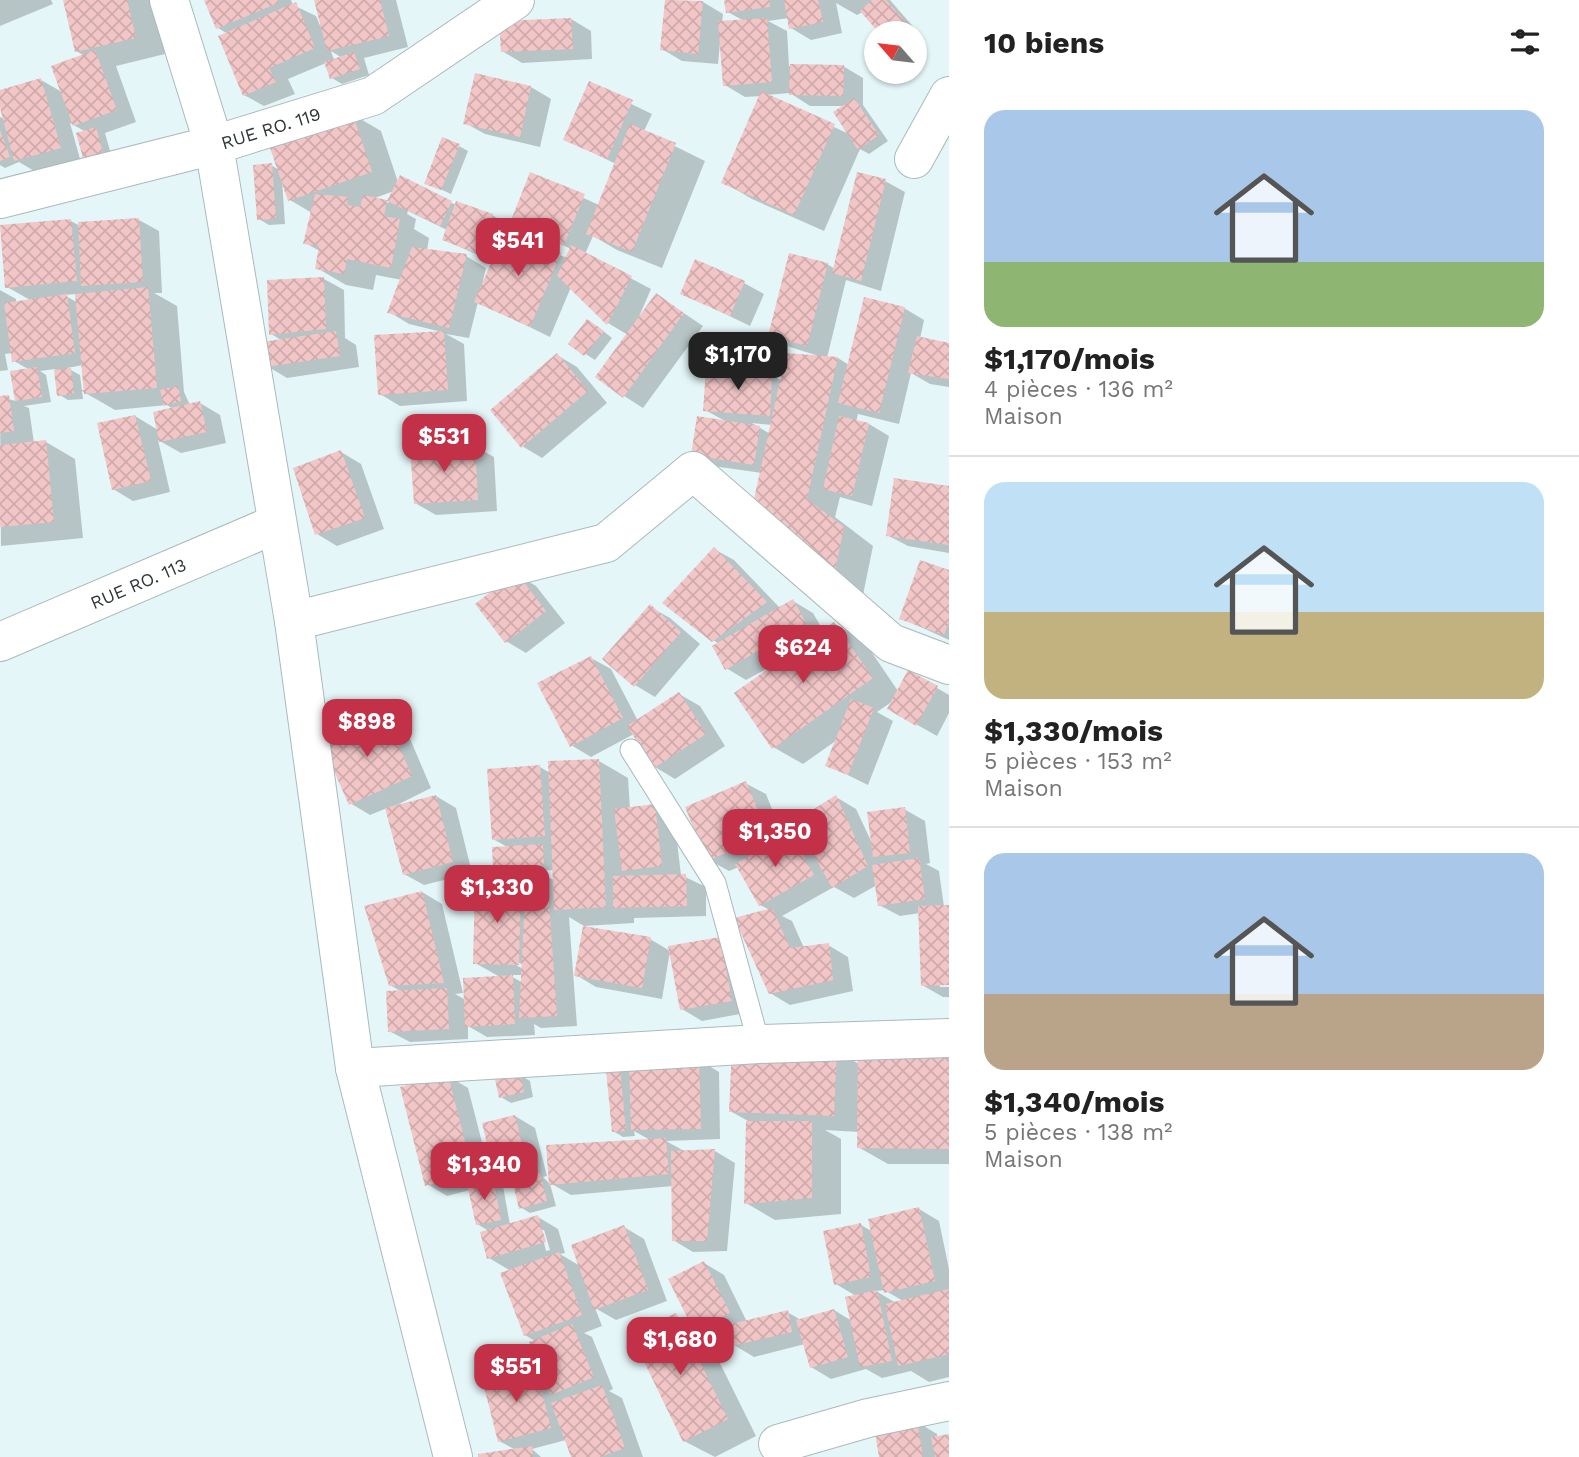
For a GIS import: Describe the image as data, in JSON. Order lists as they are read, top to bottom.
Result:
{
  "streets": {
    "street": ["RUE RO. 119", "RUE RO. 113"]
  },
  "north": "top left",
  "page": {
    "heading": "10 biens",
    "list": [
      {
        "name": "$1,170/mois",
        "note": "4 pièces · 136 m² · Maison"
      },
      {
        "name": "$1,330/mois",
        "note": "5 pièces · 153 m² · Maison"
      },
      {
        "name": "$1,340/mois",
        "note": "5 pièces · 138 m² · Maison"
      }
    ],
    "price": [
      "$541",
      "$1,170",
      "$531",
      "$624",
      "$898",
      "$1,350",
      "$1,330",
      "$1,340",
      "$1,680",
      "$551"
    ]
  }
}
